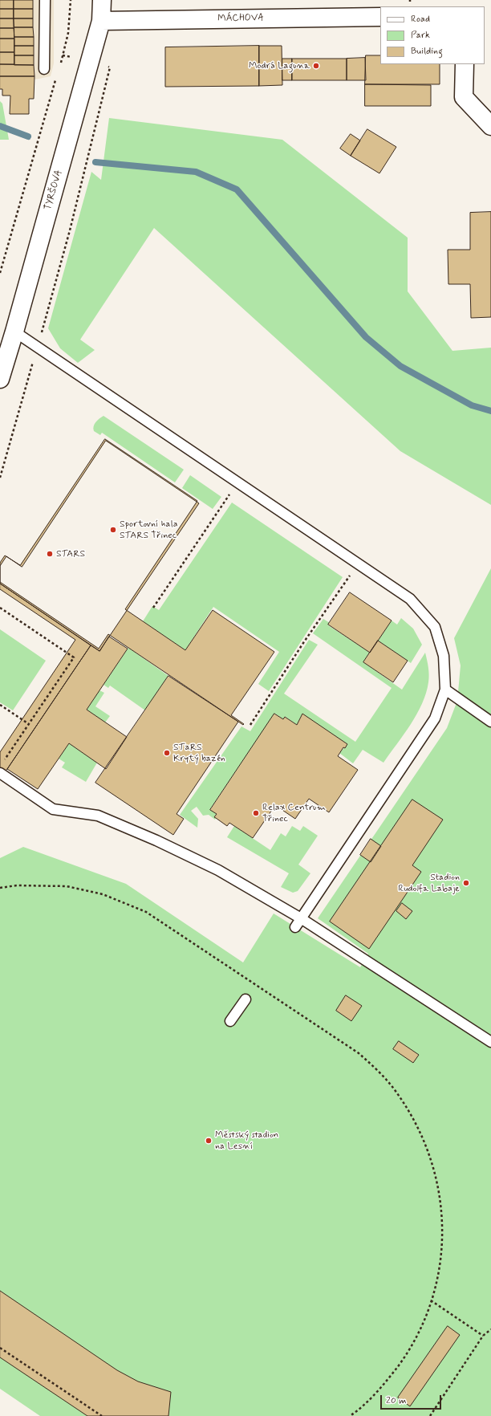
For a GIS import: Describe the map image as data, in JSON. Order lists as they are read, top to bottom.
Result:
{
  "streets": {
    "street": ["MÁCHOVA", "TYRŠOVA"]
  },
  "crossings": [
    ["MÁCHOVA", "TYRŠOVA"]
  ],
  "places": [
    "Modrá Laguna",
    "Sportovní hala STARS Třinec",
    "STARS",
    "STaRS Krytý bazén",
    "Relax Centrum Třinec",
    "Stadion Rudolfa Labaje",
    "Městský stadion na Lesní"
  ],
  "legend": ["Road", "Park", "Building"],
  "scale_bar": "20 m"
}
